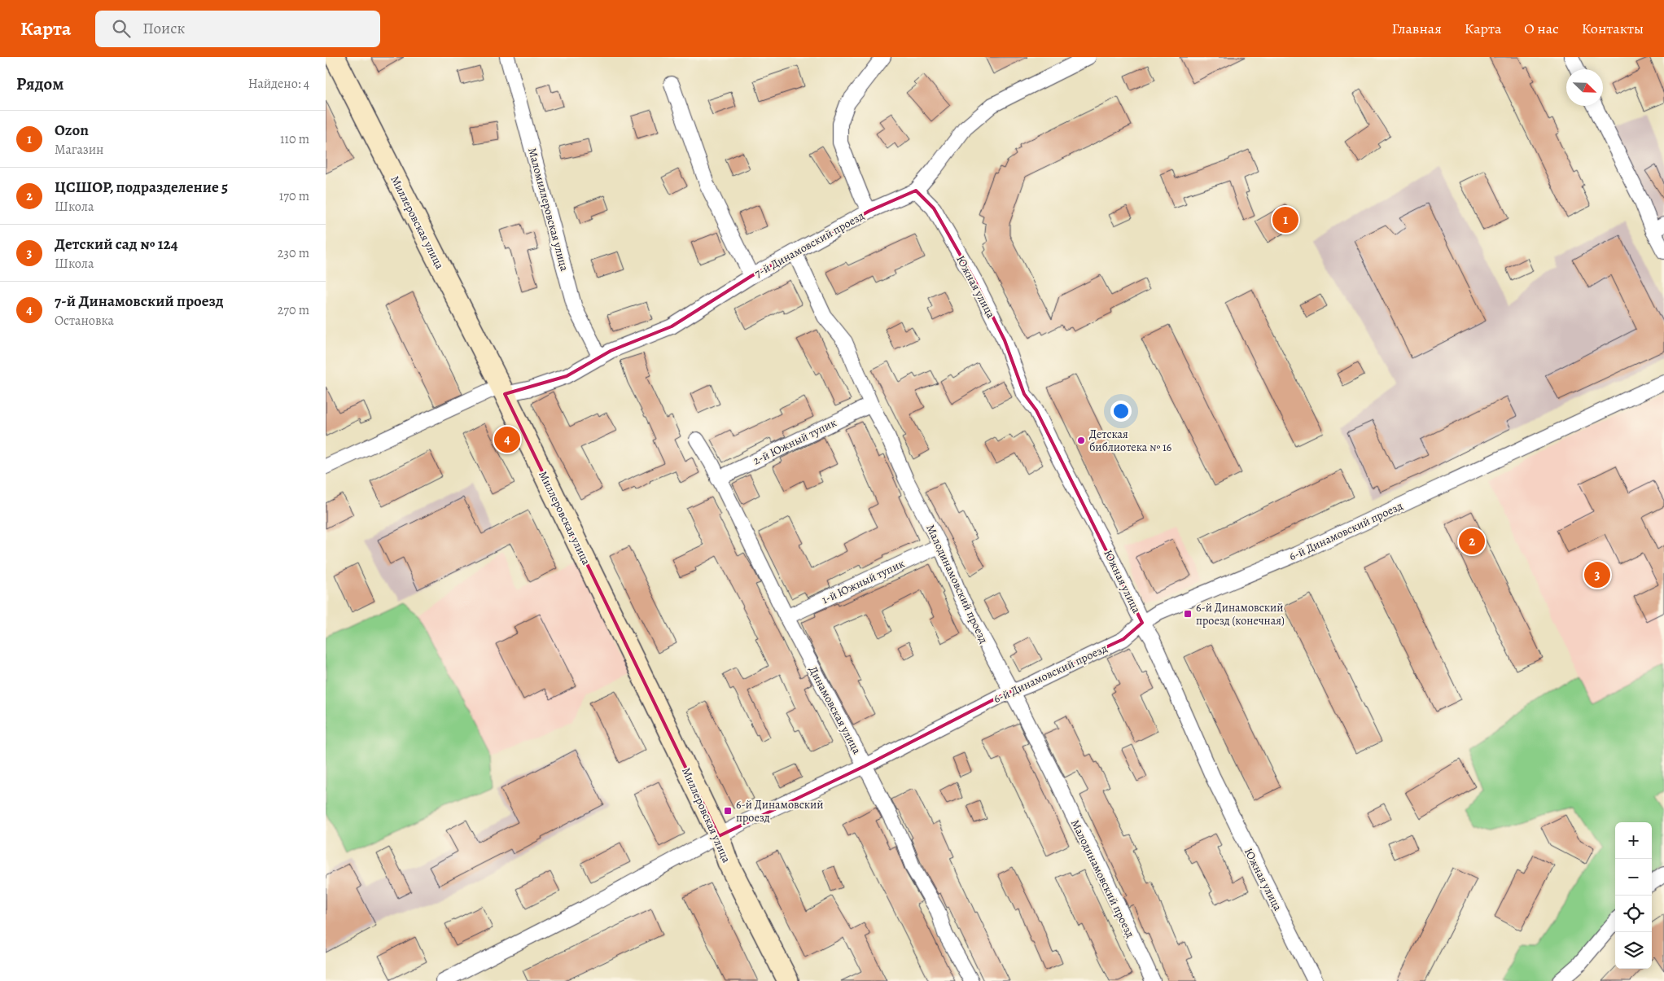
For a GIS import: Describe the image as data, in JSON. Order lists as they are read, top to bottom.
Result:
{
  "streets": {
    "street": [
      "Маломиллеровская улица",
      "Миллеровская улица",
      "7-й Динамовский проезд",
      "Южная улица",
      "2-й Южный тупик",
      "6-й Динамовский проезд",
      "1-й Южный тупик",
      "Малодинамовский проезд",
      "Динамовская улица"
    ]
  },
  "crossings": [
    ["Маломиллеровская улица", "7-й Динамовский проезд"],
    ["Миллеровская улица", "7-й Динамовский проезд"],
    ["Миллеровская улица", "6-й Динамовский проезд"],
    ["7-й Динамовский проезд", "Южная улица"],
    ["7-й Динамовский проезд", "Малодинамовский проезд"],
    ["Южная улица", "6-й Динамовский проезд"],
    ["2-й Южный тупик", "Малодинамовский проезд"],
    ["2-й Южный тупик", "Динамовская улица"],
    ["6-й Динамовский проезд", "Малодинамовский проезд"],
    ["6-й Динамовский проезд", "Динамовская улица"],
    ["1-й Южный тупик", "Малодинамовский проезд"],
    ["1-й Южный тупик", "Динамовская улица"]
  ],
  "places": {
    "other": ["Детская библиотека № 16"],
    "transit": ["6-й Динамовский проезд (конечная)", "6-й Динамовский проезд"]
  },
  "north": "bottom right",
  "page": {
    "header": "Карта",
    "search": "Поиск",
    "nav": [
      "Главная",
      "Карта",
      "О нас",
      "Контакты"
    ],
    "heading": ["Рядом", "Найдено: 4"],
    "list": [
      {
        "mark": "1",
        "name": "Ozon",
        "note": "Магазин",
        "value": "110 m"
      },
      {
        "mark": "2",
        "name": "ЦСШОР, подразделение 5",
        "note": "Школа",
        "value": "170 m"
      },
      {
        "mark": "3",
        "name": "Детский сад № 124",
        "note": "Школа",
        "value": "230 m"
      },
      {
        "mark": "4",
        "name": "7-й Динамовский проезд",
        "note": "Остановка",
        "value": "270 m"
      }
    ],
    "pins": [
      "1",
      "4",
      "2",
      "3"
    ],
    "map_buttons": ["+", "−"]
  }
}
